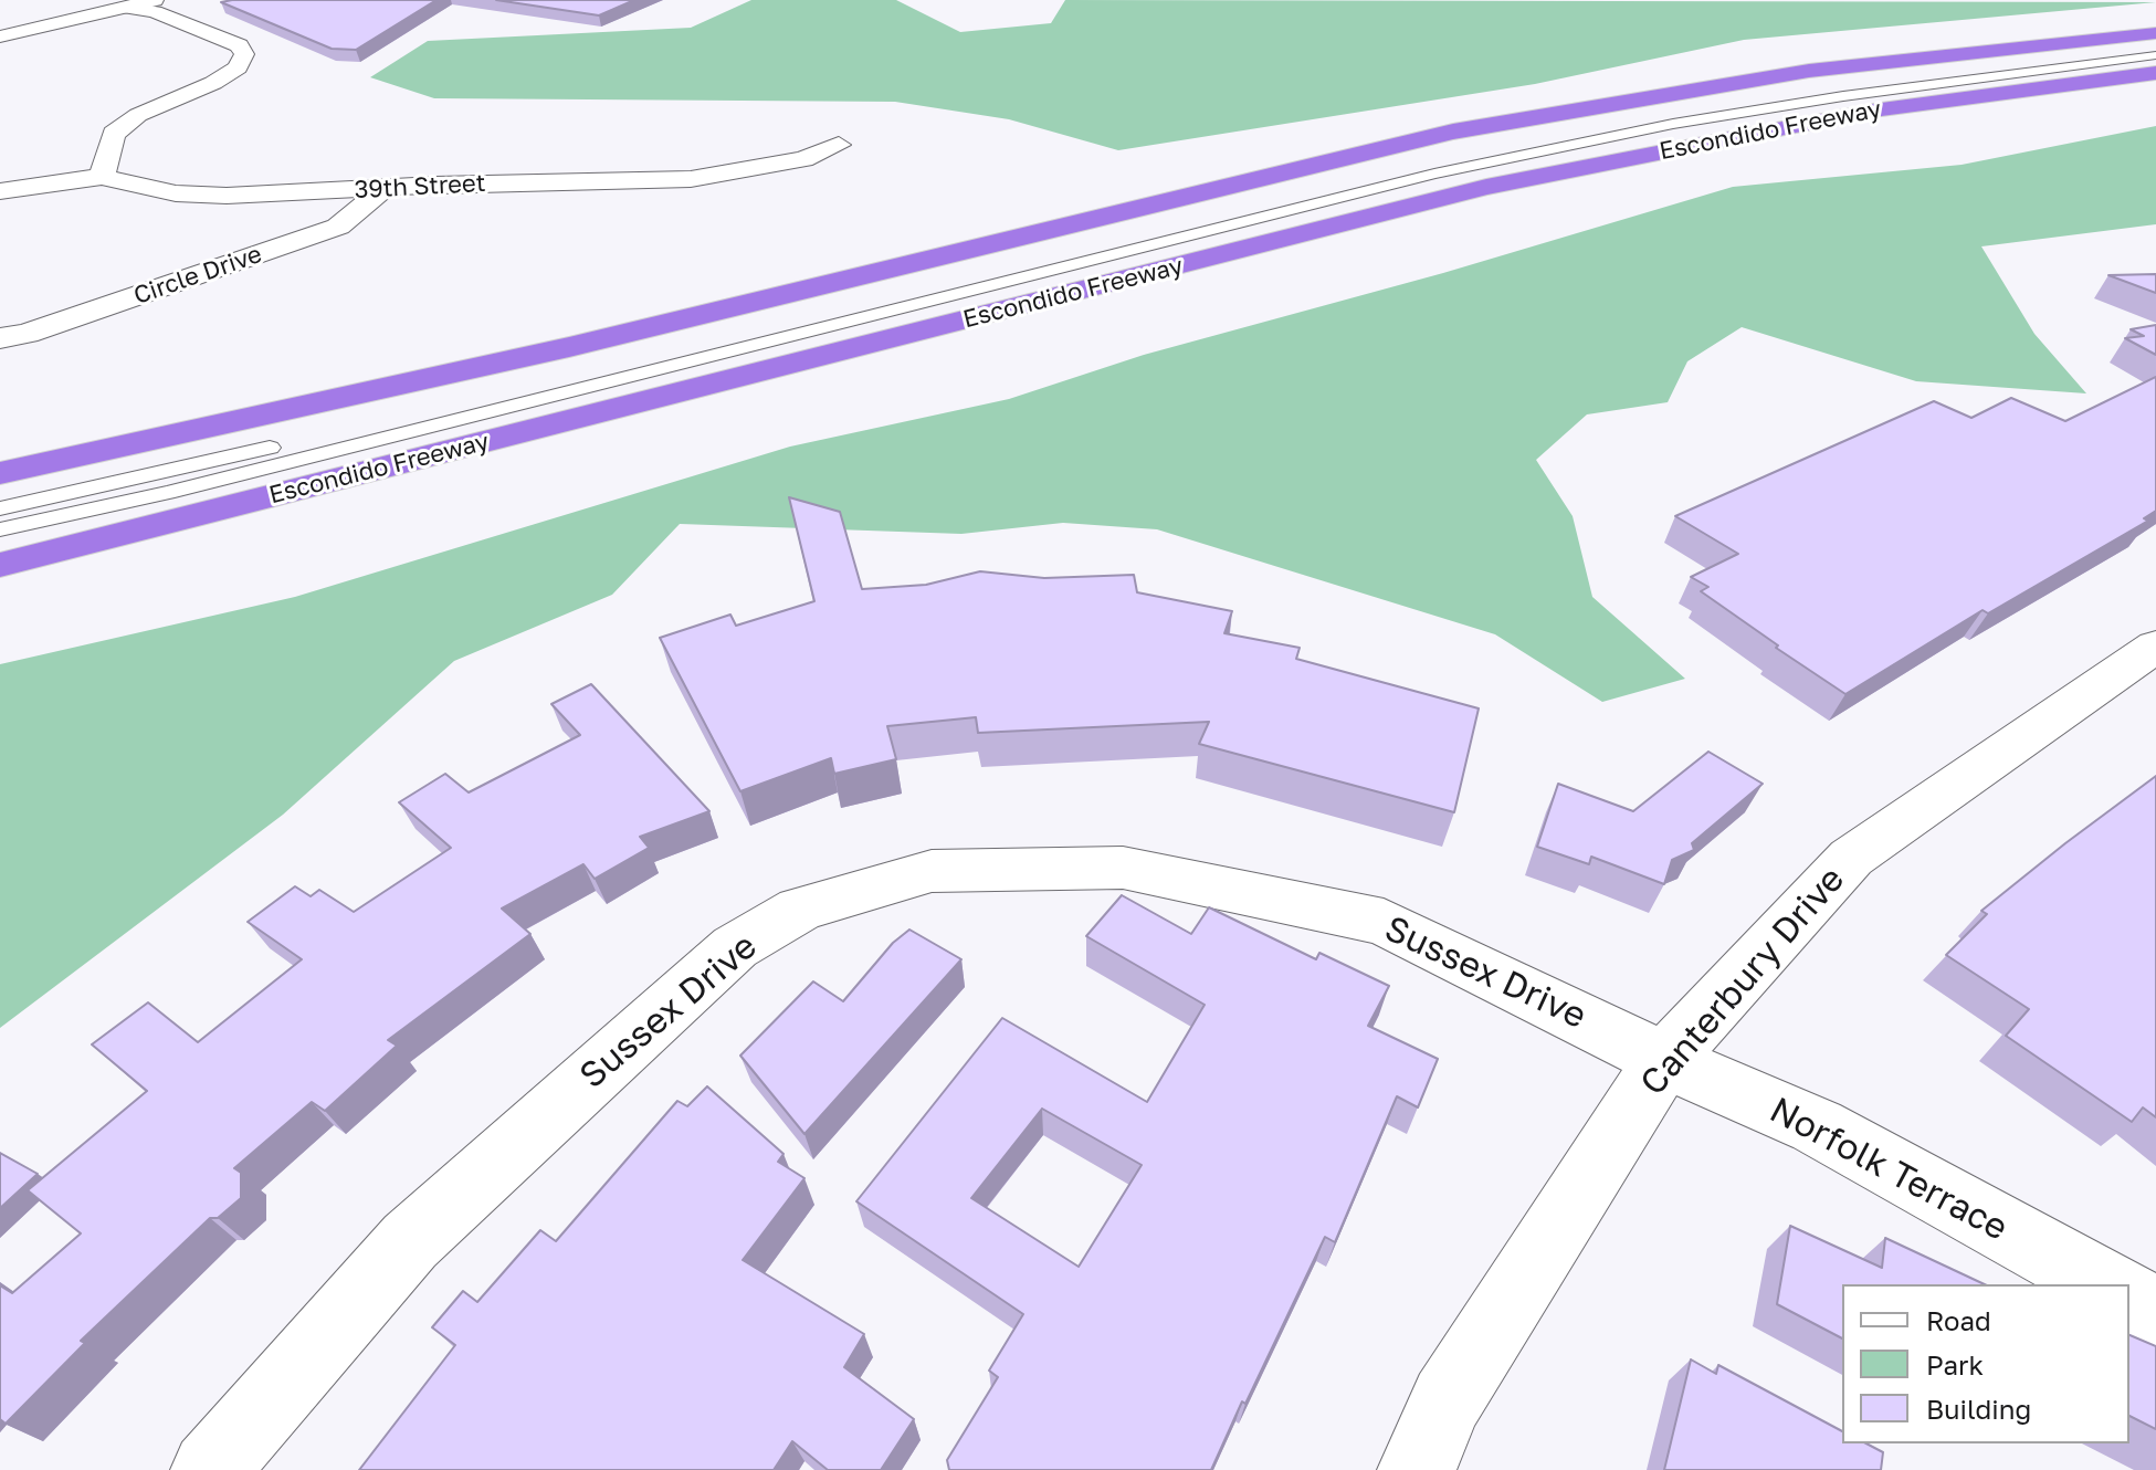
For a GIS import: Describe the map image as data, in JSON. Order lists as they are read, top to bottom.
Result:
{
  "streets": {
    "highway": ["Escondido Freeway"],
    "street": [
      "39th Street",
      "Circle Drive",
      "Sussex Drive",
      "Canterbury Drive",
      "Norfolk Terrace"
    ]
  },
  "crossings": [
    ["39th Street", "Circle Drive"],
    ["Sussex Drive", "Canterbury Drive"],
    ["Sussex Drive", "Norfolk Terrace"],
    ["Canterbury Drive", "Norfolk Terrace"]
  ],
  "legend": ["Road", "Park", "Building"]
}
